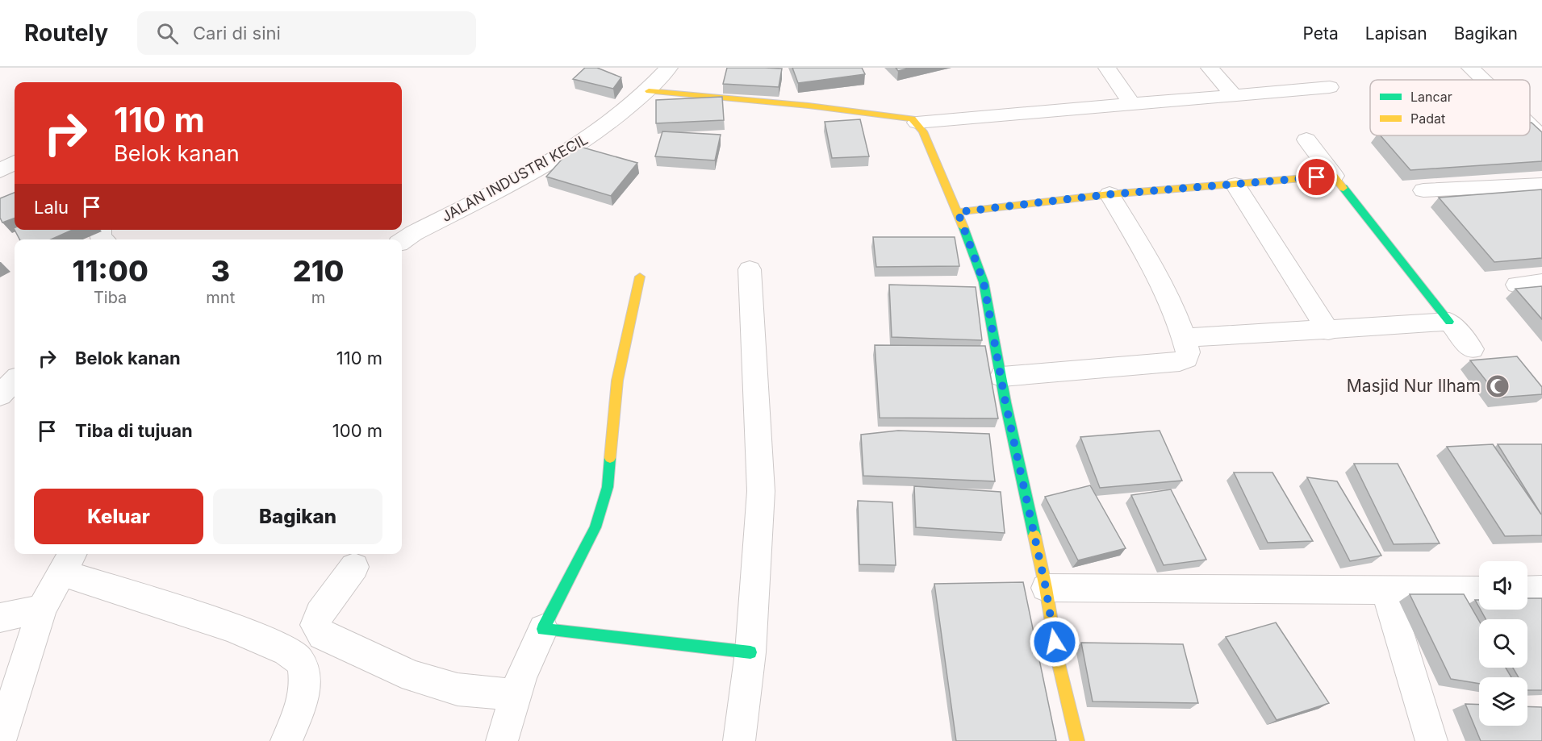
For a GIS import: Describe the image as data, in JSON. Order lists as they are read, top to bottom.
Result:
{
  "streets": {
    "street": ["JALAN INDUSTRI KECIL"]
  },
  "places": {
    "mosque": ["Masjid Nur Ilham"]
  },
  "legend": ["Lancar", "Padat"],
  "page": {
    "header": "Routely",
    "search": "Cari di sini",
    "nav": ["Peta", "Lapisan", "Bagikan"],
    "turn": ["110 m", "Belok kanan"],
    "then": "Lalu",
    "eta": [
      "11:00",
      "Tiba",
      "3",
      "mnt",
      "210",
      "m"
    ],
    "list": [
      {
        "name": "Belok kanan",
        "value": "110 m"
      },
      {
        "name": "Tiba di tujuan",
        "value": "100 m"
      }
    ],
    "buttons": ["Keluar", "Bagikan"]
  }
}
